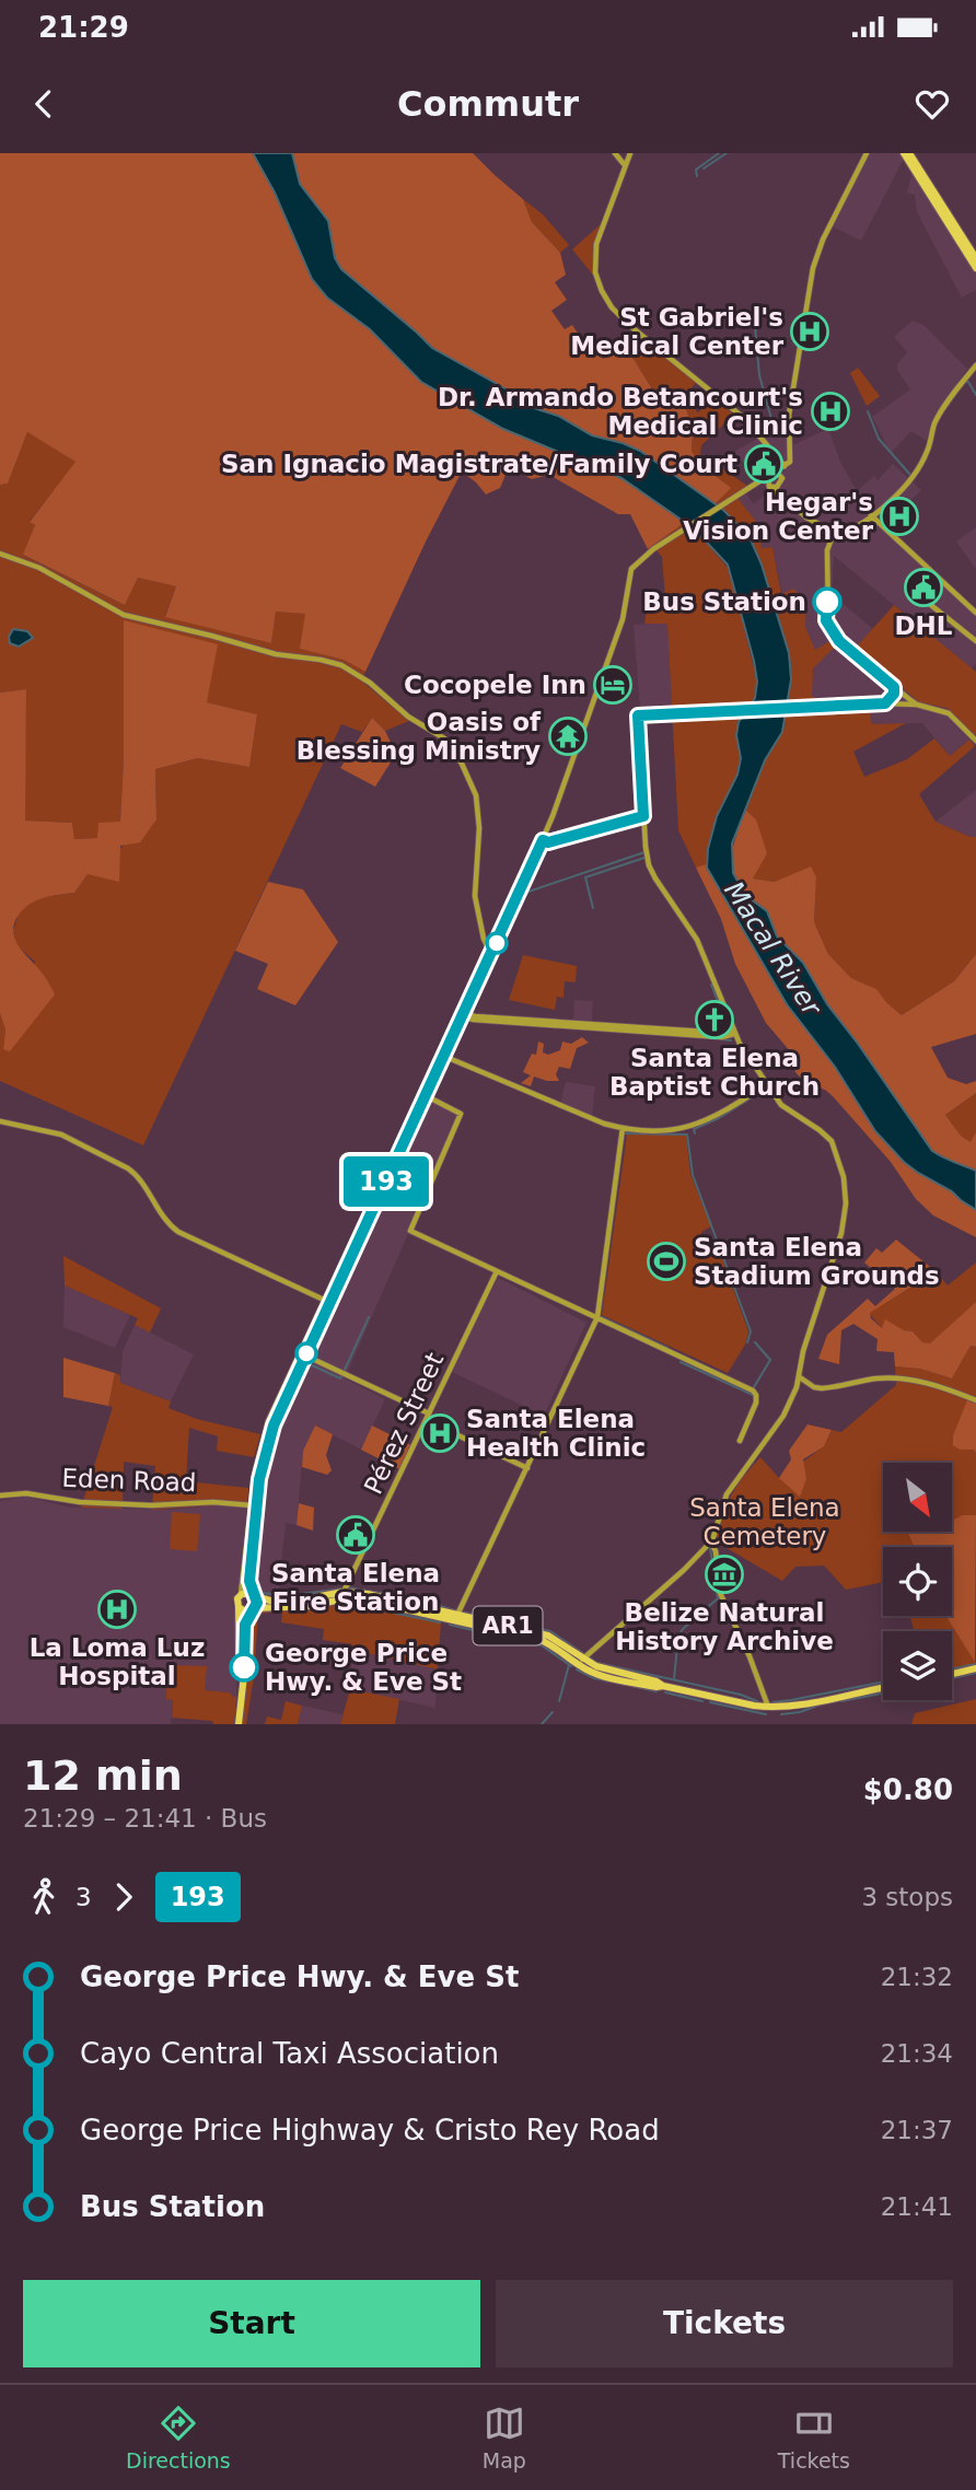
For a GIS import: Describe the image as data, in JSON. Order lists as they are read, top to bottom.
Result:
{
  "streets": {
    "highway": ["AR1"],
    "main road": ["Pérez Street", "Eden Road"]
  },
  "crossings": [
    ["Pérez Street", "AR1"]
  ],
  "water": ["Macal River"],
  "parks": ["Santa Elena Cemetery"],
  "places": {
    "hospital": [
      "St Gabriel's Medical Center",
      "Dr. Armando Betancourt's Medical Clinic",
      "Hegar's Vision Center",
      "Santa Elena Health Clinic",
      "La Loma Luz Hospital"
    ],
    "public building": ["San Ignacio Magistrate/Family Court", "DHL", "Santa Elena Fire Station"],
    "other": ["Bus Station", "George Price Hwy. & Eve St"],
    "hotel": ["Cocopele Inn"],
    "temple": ["Oasis of Blessing Ministry"],
    "church": ["Santa Elena Baptist Church"],
    "sports": ["Santa Elena Stadium Grounds"],
    "museum": ["Belize Natural History Archive"]
  },
  "lines": ["bus line 193"],
  "north": "bottom right",
  "page": {
    "status": "21:29",
    "header": "Commutr",
    "on_map": "193",
    "heading": ["12 min", "21:29 – 21:41 · Bus", "$0.80"],
    "legs": ["3", "193", "3 stops"],
    "list": [
      {
        "name": "George Price Hwy. & Eve St",
        "value": "21:32"
      },
      {
        "name": "Cayo Central Taxi Association",
        "value": "21:34"
      },
      {
        "name": "George Price Highway & Cristo Rey Road",
        "value": "21:37"
      },
      {
        "name": "Bus Station",
        "value": "21:41"
      }
    ],
    "buttons": ["Start", "Tickets"],
    "tabs": ["Directions", "Map", "Tickets"]
  }
}
